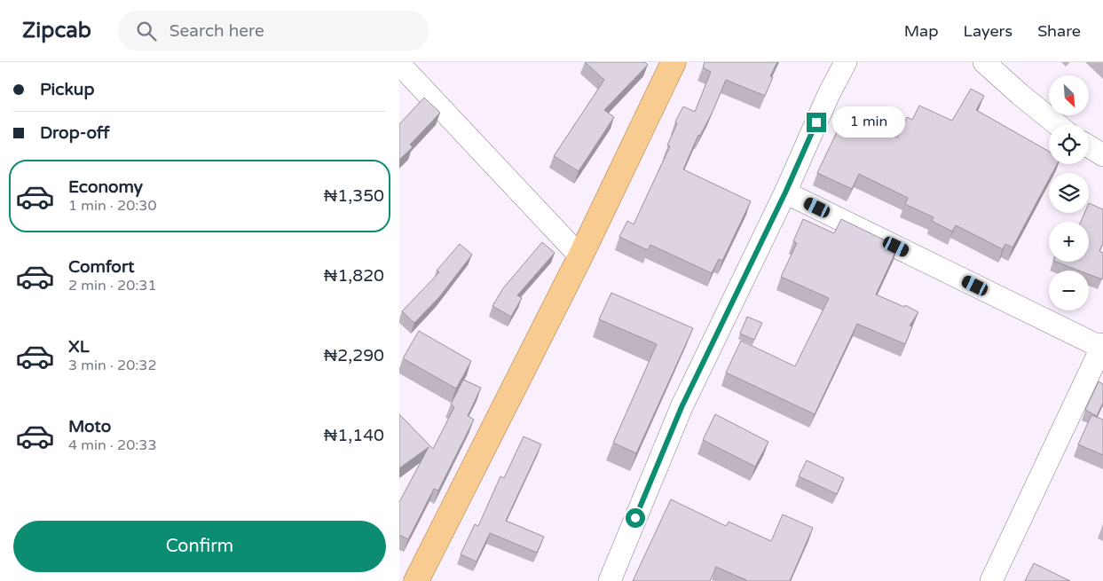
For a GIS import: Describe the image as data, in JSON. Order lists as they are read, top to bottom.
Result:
{
  "north": "bottom right",
  "page": {
    "header": "Zipcab",
    "search": "Search here",
    "nav": ["Map", "Layers", "Share"],
    "banner": ["Pickup", "Drop-off"],
    "map_buttons": ["+", "−"],
    "bubble": "1 min",
    "list": [
      {
        "name": "Economy",
        "note": "1 min · 20:30",
        "value": "₦1,350"
      },
      {
        "name": "Comfort",
        "note": "2 min · 20:31",
        "value": "₦1,820"
      },
      {
        "name": "XL",
        "note": "3 min · 20:32",
        "value": "₦2,290"
      },
      {
        "name": "Moto",
        "note": "4 min · 20:33",
        "value": "₦1,140"
      }
    ],
    "buttons": "Confirm"
  }
}
